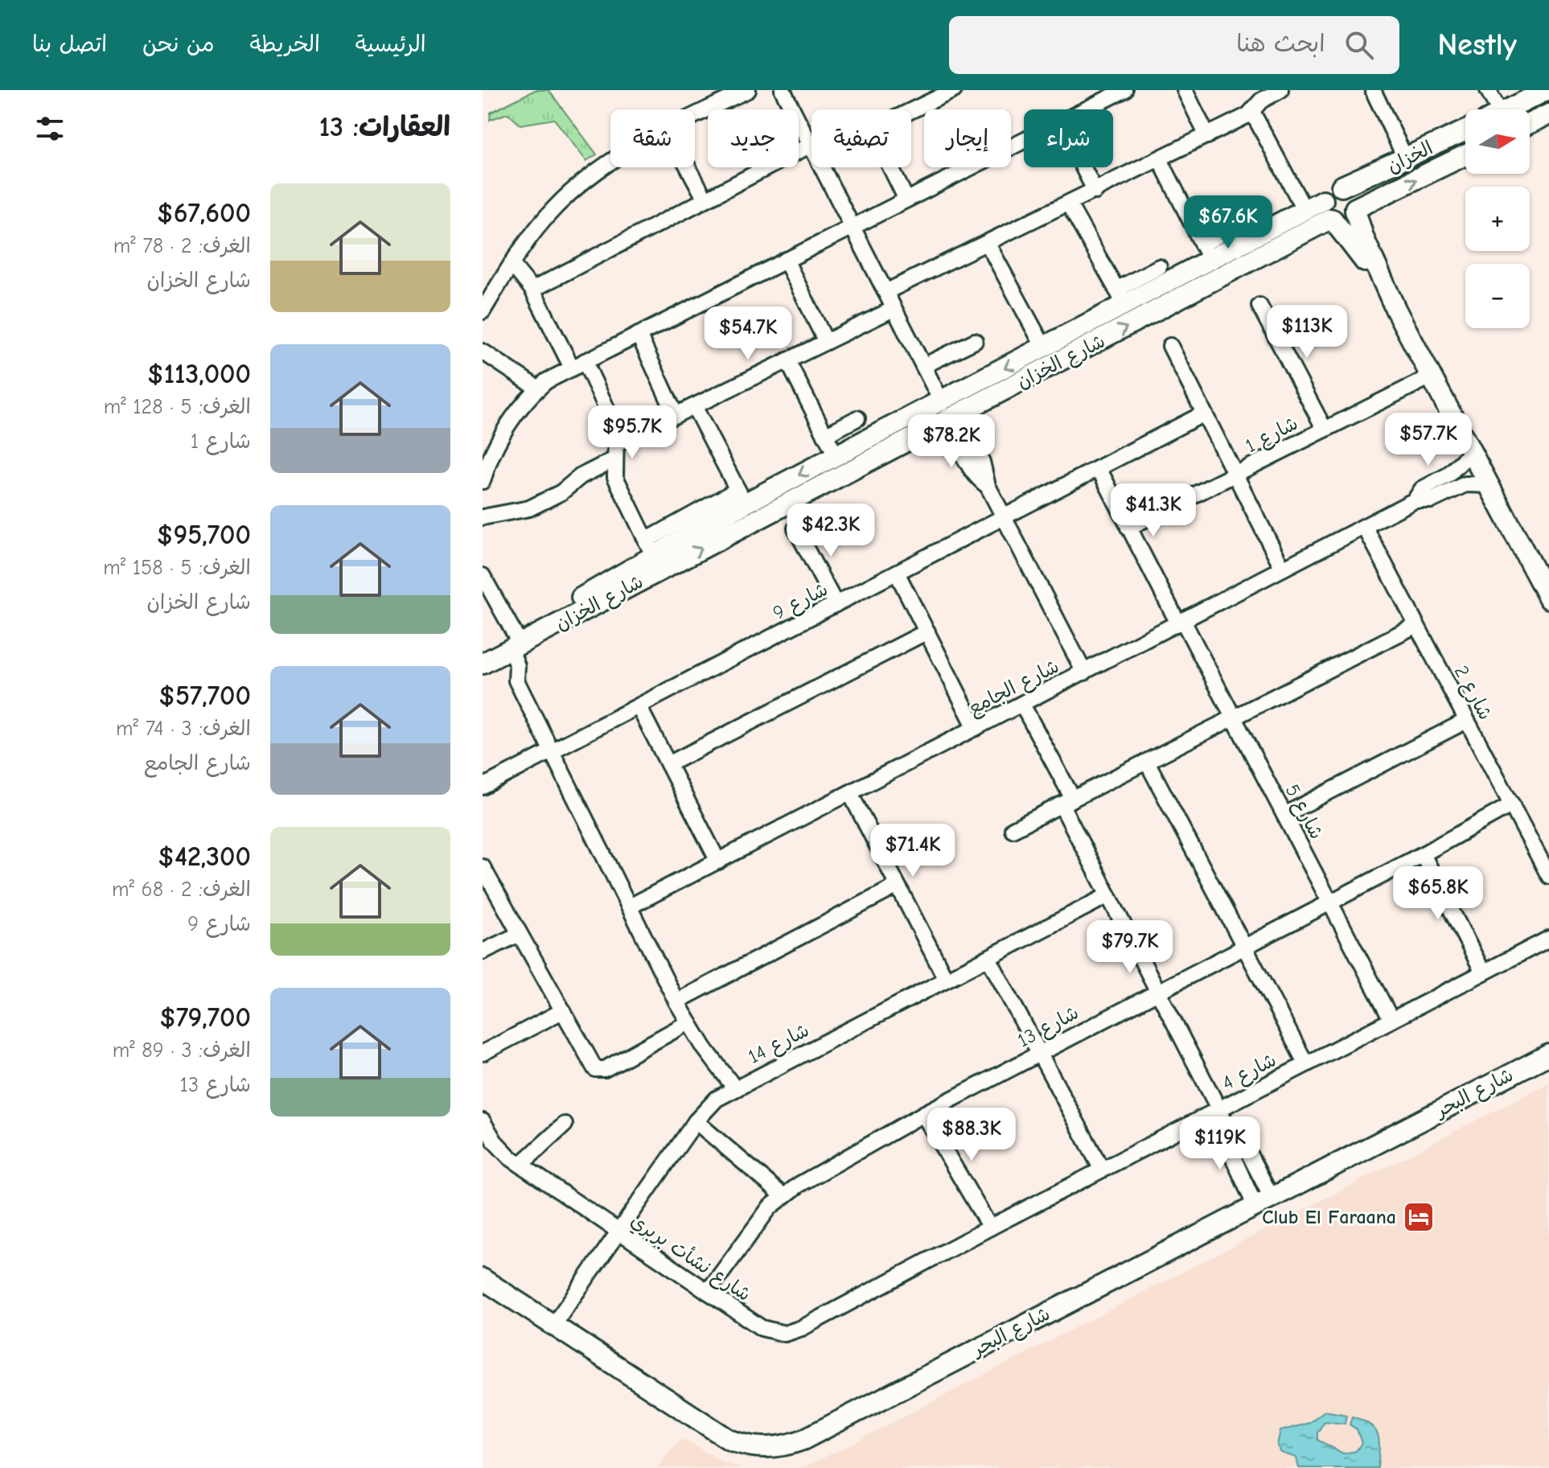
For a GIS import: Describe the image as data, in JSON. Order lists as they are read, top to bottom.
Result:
{
  "streets": {
    "main road": ["الخزان", "شارع الخزان", "شارع البحر"],
    "street": [
      "شارع 1",
      "شارع 9",
      "شارع الجامع",
      "شارع 2",
      "شارع 5",
      "شارع 13",
      "شارع 14",
      "شارع 4",
      "شارع نشأت بربري"
    ]
  },
  "crossings": [
    ["الخزان", "شارع الخزان"],
    ["شارع 1", "شارع 5"],
    ["شارع 9", "شارع 5"],
    ["شارع الجامع", "شارع 2"],
    ["شارع الجامع", "شارع 5"],
    ["شارع 2", "شارع 13"],
    ["شارع 5", "شارع 13"],
    ["شارع 5", "شارع 4"],
    ["شارع 13", "شارع نشأت بربري"],
    ["شارع 14", "شارع البحر"],
    ["شارع 14", "شارع نشأت بربري"],
    ["شارع 4", "شارع نشأت بربري"]
  ],
  "places": {
    "hotel": ["Club El Faraana"]
  },
  "north": "right",
  "page": {
    "header": "Nestly",
    "search": "ابحث هنا",
    "nav": [
      "الرئيسية",
      "الخريطة",
      "من نحن",
      "اتصل بنا"
    ],
    "heading": "العقارات: 13",
    "map_buttons": ["+", "−"],
    "chip": [
      "شراء",
      "إيجار",
      "تصفية",
      "جديد",
      "شقة"
    ],
    "list": [
      {
        "name": "$67,600",
        "note": "الغرف: 2 · 78 m² · شارع الخزان"
      },
      {
        "name": "$113,000",
        "note": "الغرف: 5 · 128 m² · شارع 1"
      },
      {
        "name": "$95,700",
        "note": "الغرف: 5 · 158 m² · شارع الخزان"
      },
      {
        "name": "$57,700",
        "note": "الغرف: 3 · 74 m² · شارع الجامع"
      },
      {
        "name": "$42,300",
        "note": "الغرف: 2 · 68 m² · شارع 9"
      },
      {
        "name": "$79,700",
        "note": "الغرف: 3 · 89 m² · شارع 13"
      }
    ],
    "price": [
      "$67.6K",
      "$113K",
      "$54.7K",
      "$95.7K",
      "$57.7K",
      "$78.2K",
      "$41.3K",
      "$42.3K",
      "$71.4K",
      "$65.8K",
      "$79.7K",
      "$88.3K",
      "$119K"
    ]
  }
}
